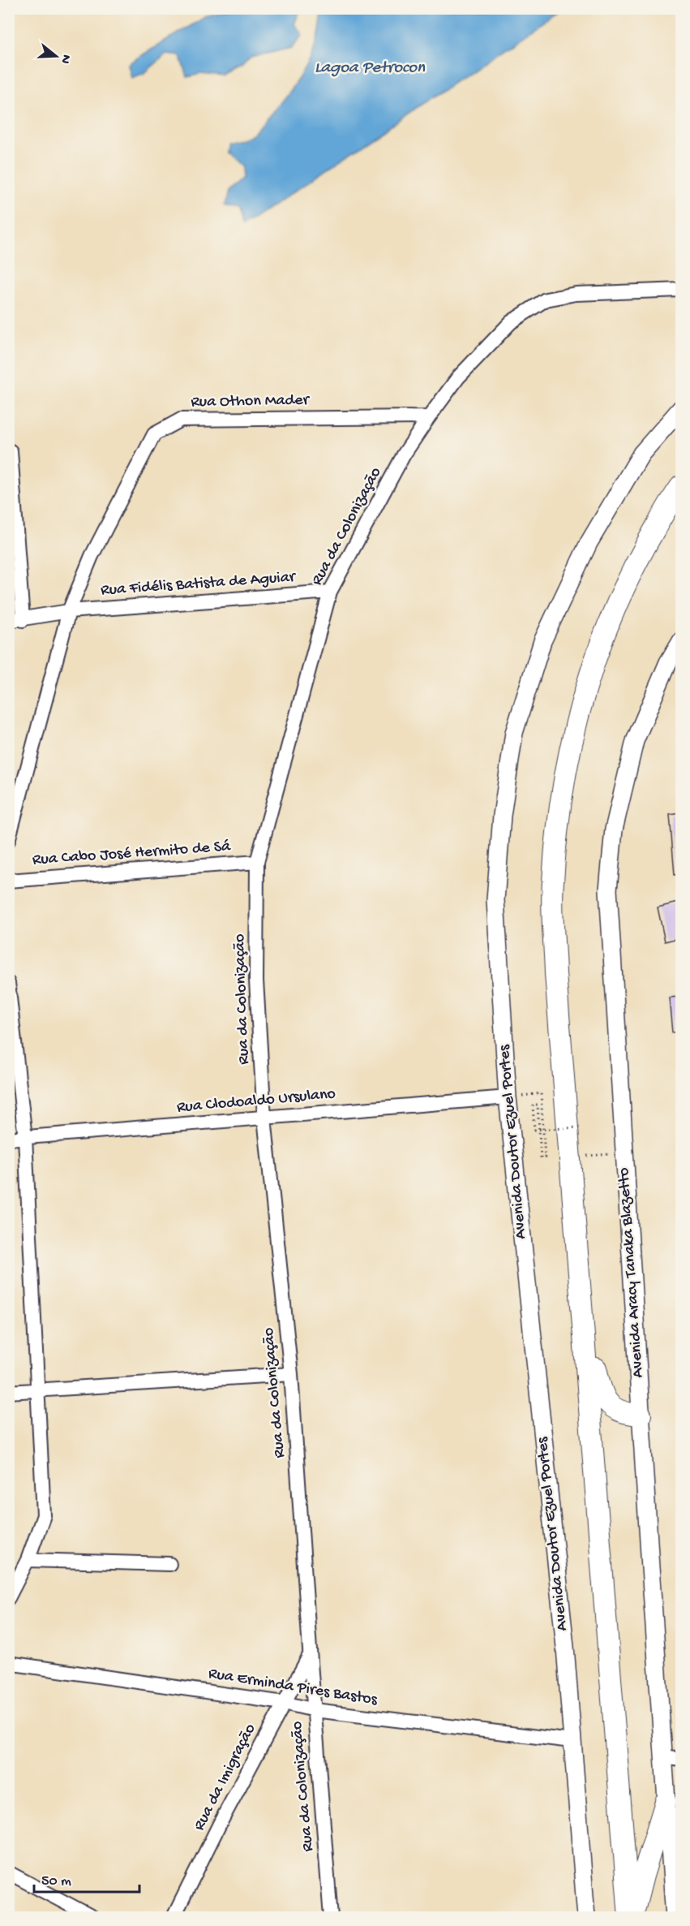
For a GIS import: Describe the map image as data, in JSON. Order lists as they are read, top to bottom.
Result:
{
  "streets": {
    "main road": ["Avenida Doutor Ezuel Portes", "Avenida Aracy Tanaka Blazetto"],
    "street": [
      "Rua Othon Mader",
      "Rua da Colonização",
      "Rua Fidélis Batista de Aguiar",
      "Rua Cabo José Hermito de Sá",
      "Rua Clodoaldo Ursulano",
      "Rua Erminda Pires Bastos",
      "Rua da Imigração"
    ]
  },
  "crossings": [
    ["Rua Othon Mader", "Rua da Colonização"],
    ["Rua Othon Mader", "Rua Fidélis Batista de Aguiar"],
    ["Rua da Colonização", "Rua Fidélis Batista de Aguiar"],
    ["Rua da Colonização", "Rua Cabo José Hermito de Sá"],
    ["Rua da Colonização", "Rua Clodoaldo Ursulano"],
    ["Rua da Colonização", "Rua Erminda Pires Bastos"],
    ["Rua da Colonização", "Rua da Imigração"],
    ["Rua Clodoaldo Ursulano", "Avenida Doutor Ezuel Portes"],
    ["Avenida Doutor Ezuel Portes", "Rua Erminda Pires Bastos"],
    ["Rua Erminda Pires Bastos", "Rua da Imigração"]
  ],
  "water": ["Lagoa Petrocon"],
  "scale_bar": "50 m",
  "north": "right"
}
